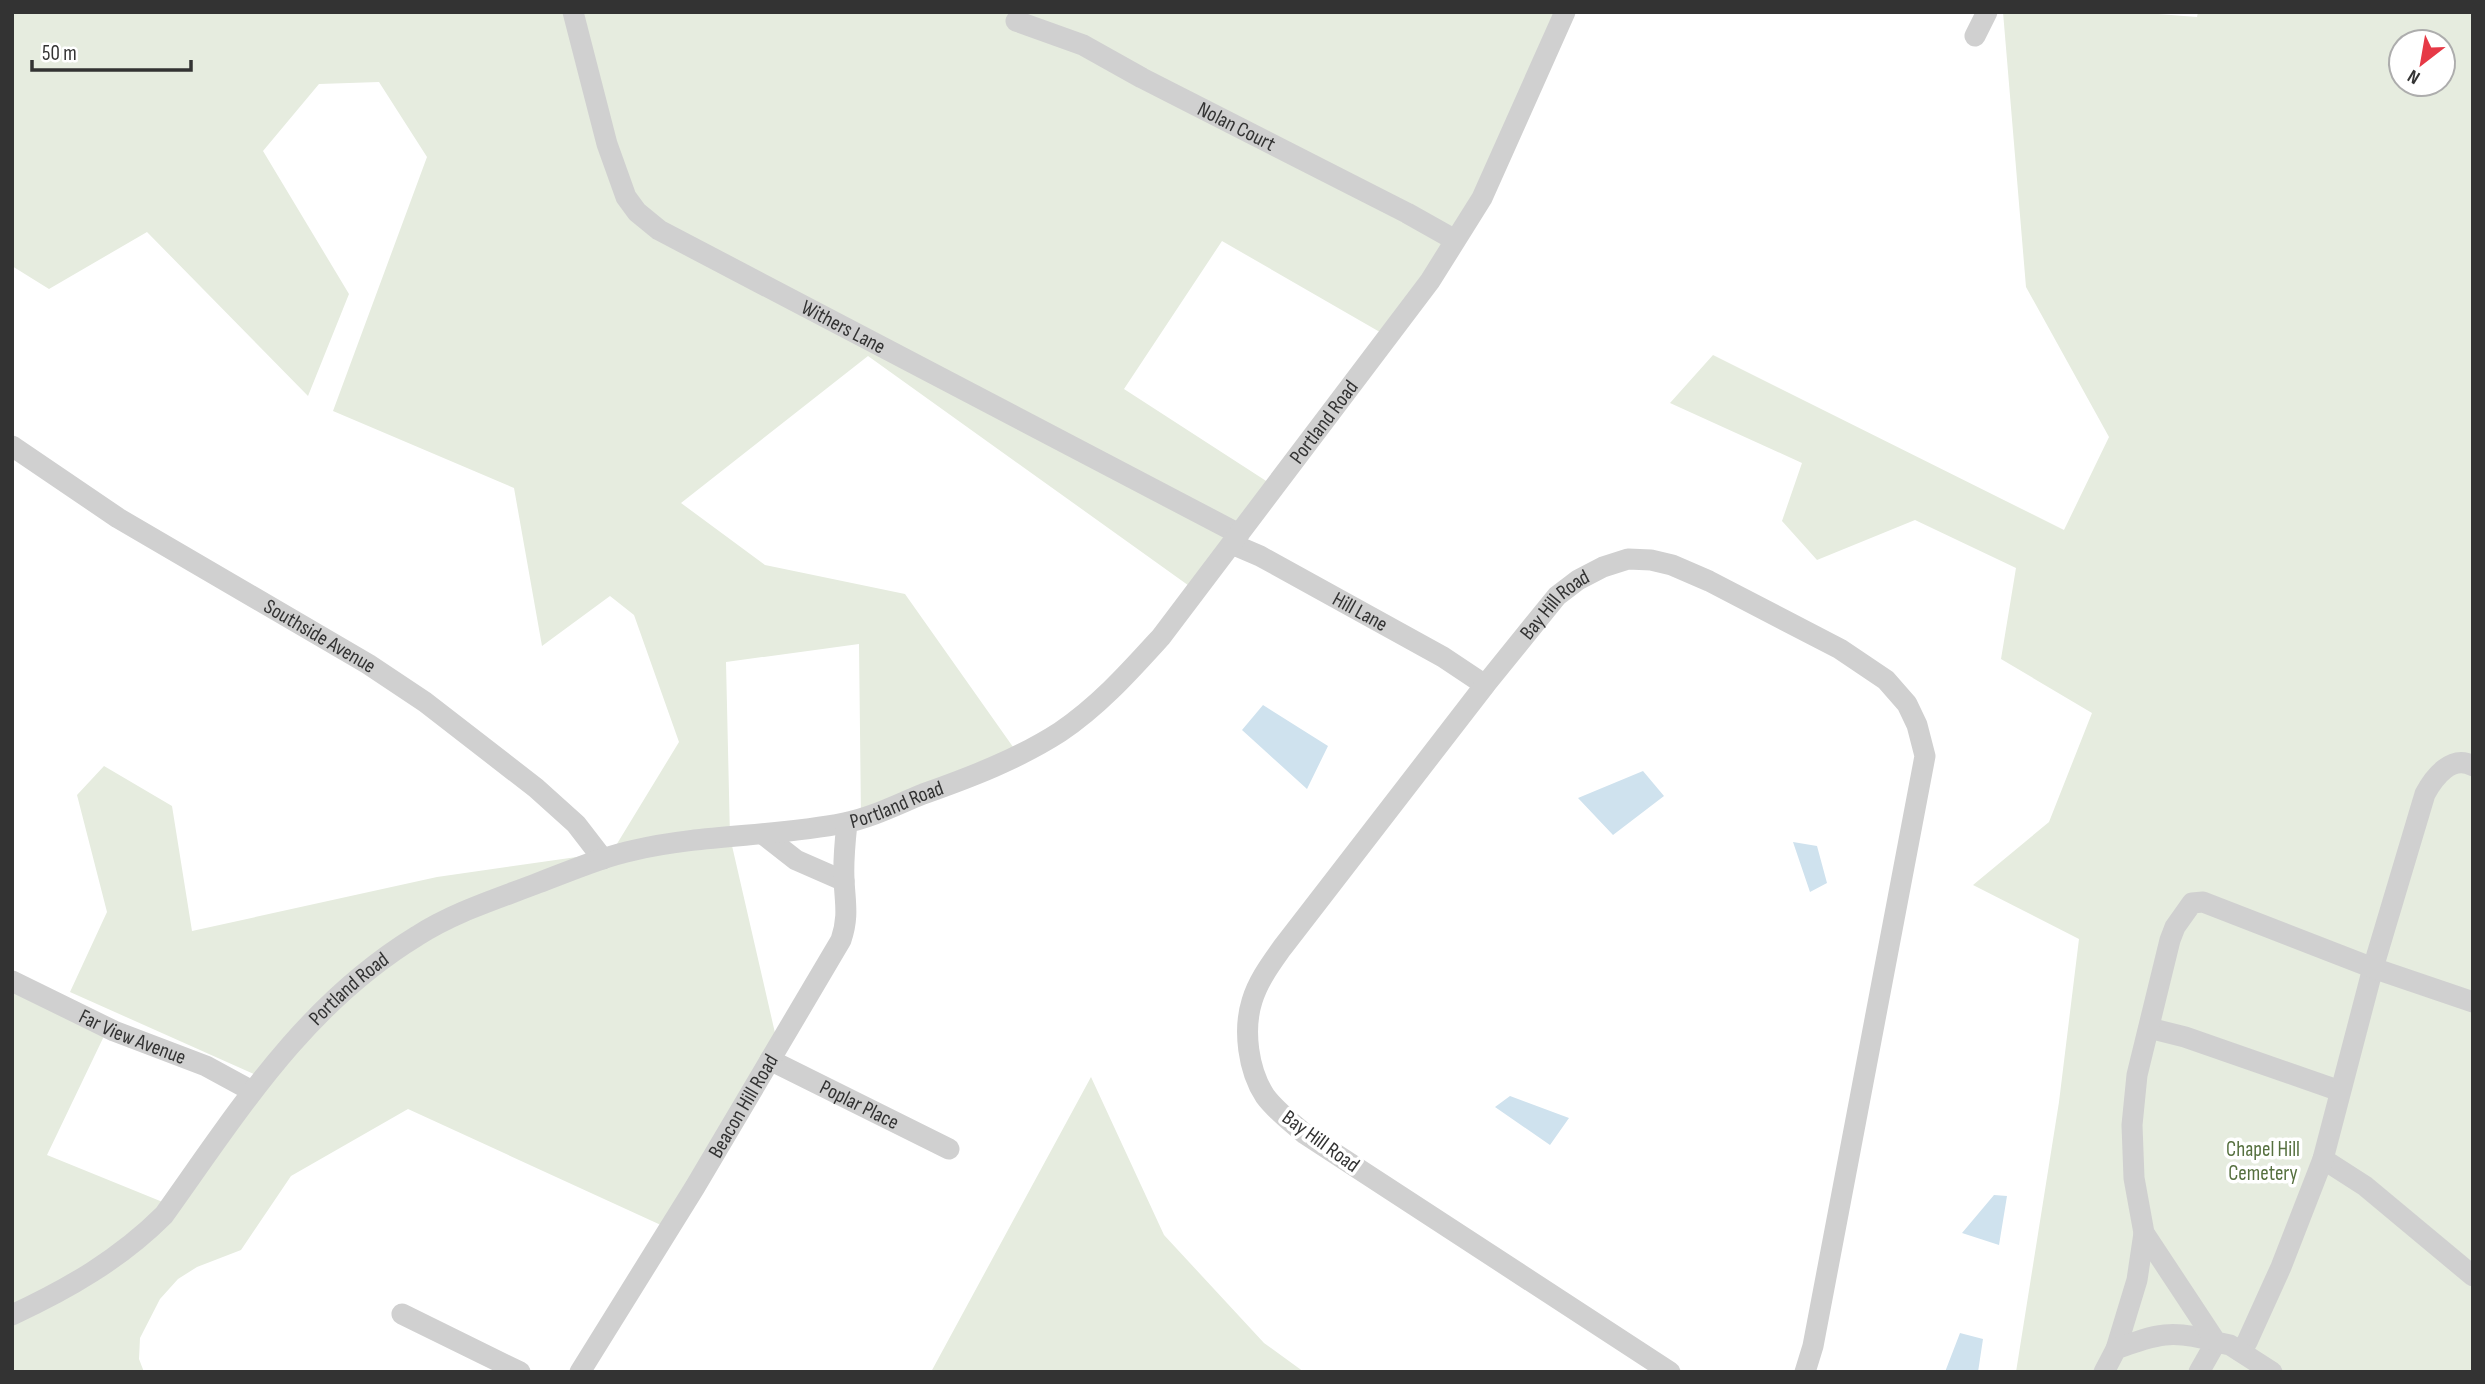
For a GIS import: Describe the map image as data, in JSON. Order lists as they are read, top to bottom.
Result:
{
  "streets": {
    "street": [
      "Nolan Court",
      "Withers Lane",
      "Portland Road",
      "Bay Hill Road",
      "Hill Lane",
      "Southside Avenue",
      "Far View Avenue",
      "Poplar Place",
      "Beacon Hill Road"
    ]
  },
  "crossings": [
    ["Nolan Court", "Portland Road"],
    ["Withers Lane", "Portland Road"],
    ["Withers Lane", "Hill Lane"],
    ["Portland Road", "Hill Lane"],
    ["Portland Road", "Southside Avenue"],
    ["Portland Road", "Far View Avenue"],
    ["Portland Road", "Beacon Hill Road"],
    ["Bay Hill Road", "Hill Lane"],
    ["Poplar Place", "Beacon Hill Road"]
  ],
  "parks": ["Chapel Hill Cemetery"],
  "scale_bar": "50 m",
  "north": "bottom left"
}
